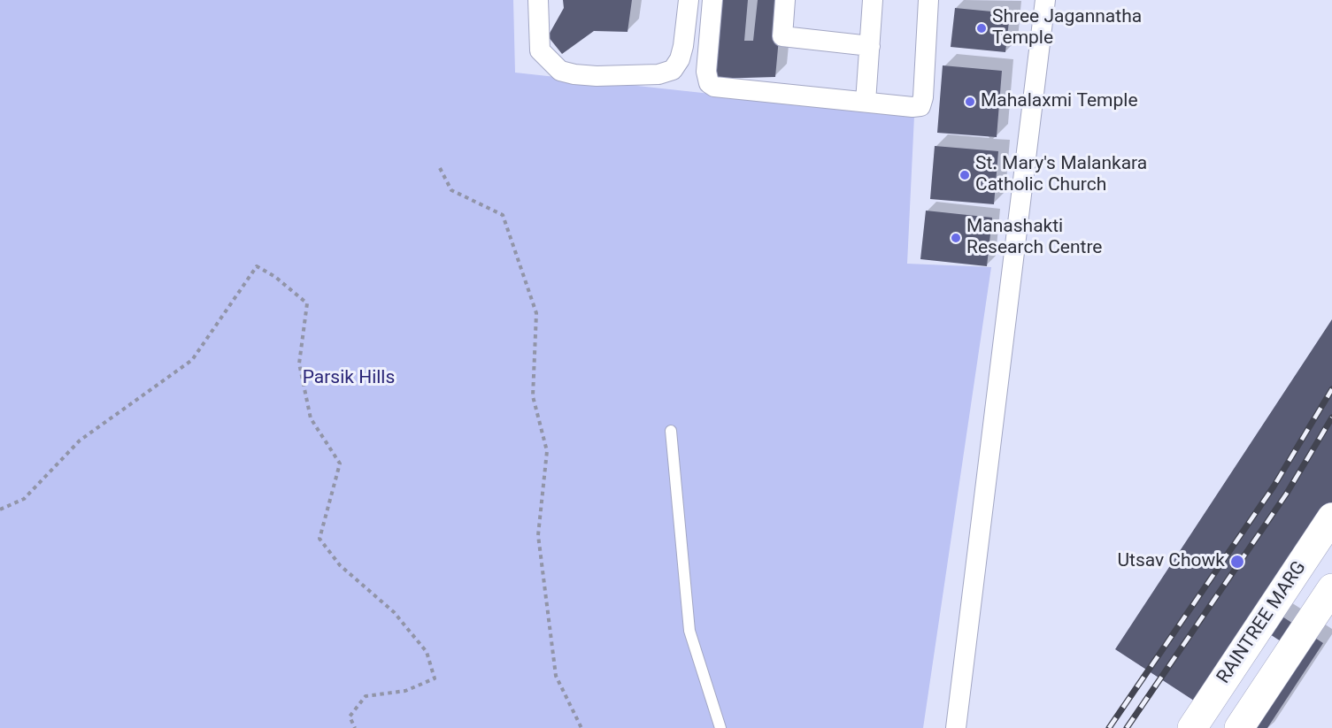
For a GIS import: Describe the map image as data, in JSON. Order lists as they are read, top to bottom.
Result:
{
  "streets": {
    "main road": ["RAINTREE MARG"]
  },
  "parks": ["Parsik Hills"],
  "places": [
    "Shree Jagannatha Temple",
    "Mahalaxmi Temple",
    "St. Mary's Malankara Catholic Church",
    "Manashakti Research Centre",
    "Utsav Chowk"
  ]
}
